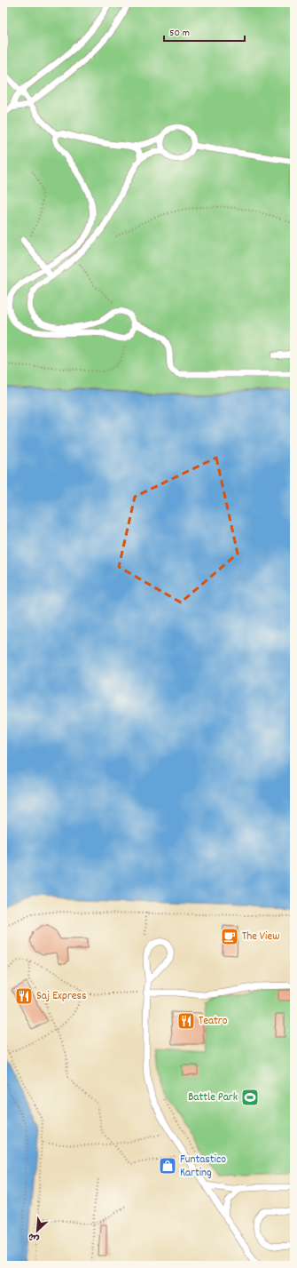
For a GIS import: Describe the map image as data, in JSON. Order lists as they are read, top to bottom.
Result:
{
  "places": {
    "cafe": ["The View"],
    "restaurant": ["Saj Express", "Teatro"],
    "sports": ["Battle Park"],
    "shop": ["Funtastico Karting"]
  },
  "scale_bar": "50 m",
  "north": "bottom left"
}
